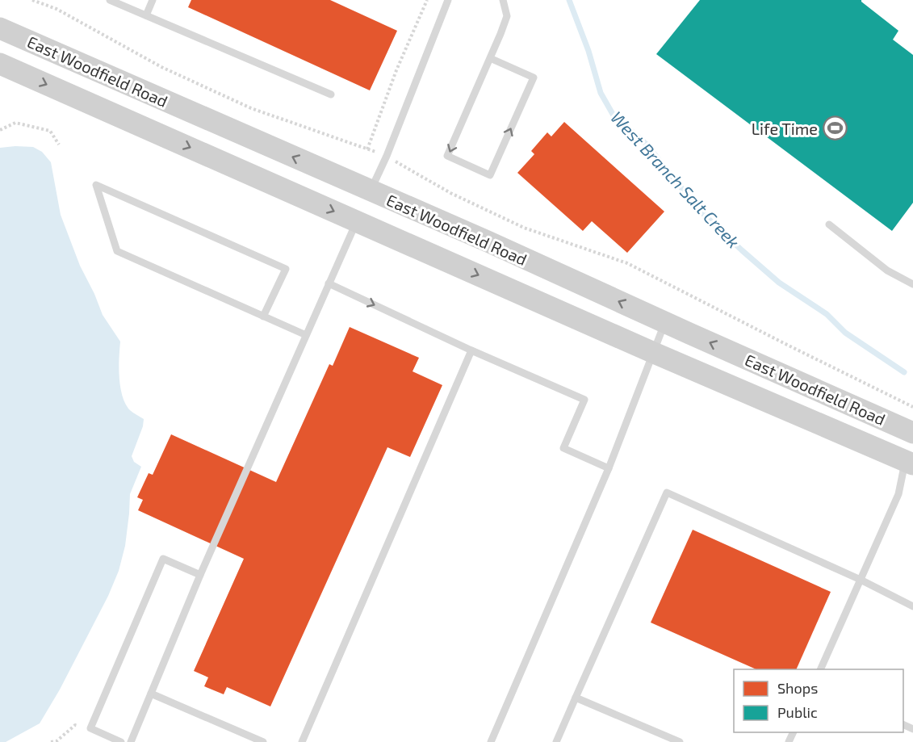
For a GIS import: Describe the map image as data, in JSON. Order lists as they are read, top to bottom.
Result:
{
  "streets": {
    "street": ["East Woodfield Road"]
  },
  "water": ["West Branch Salt Creek"],
  "places": {
    "sports": ["Life Time"]
  },
  "legend": ["Shops", "Public"]
}
